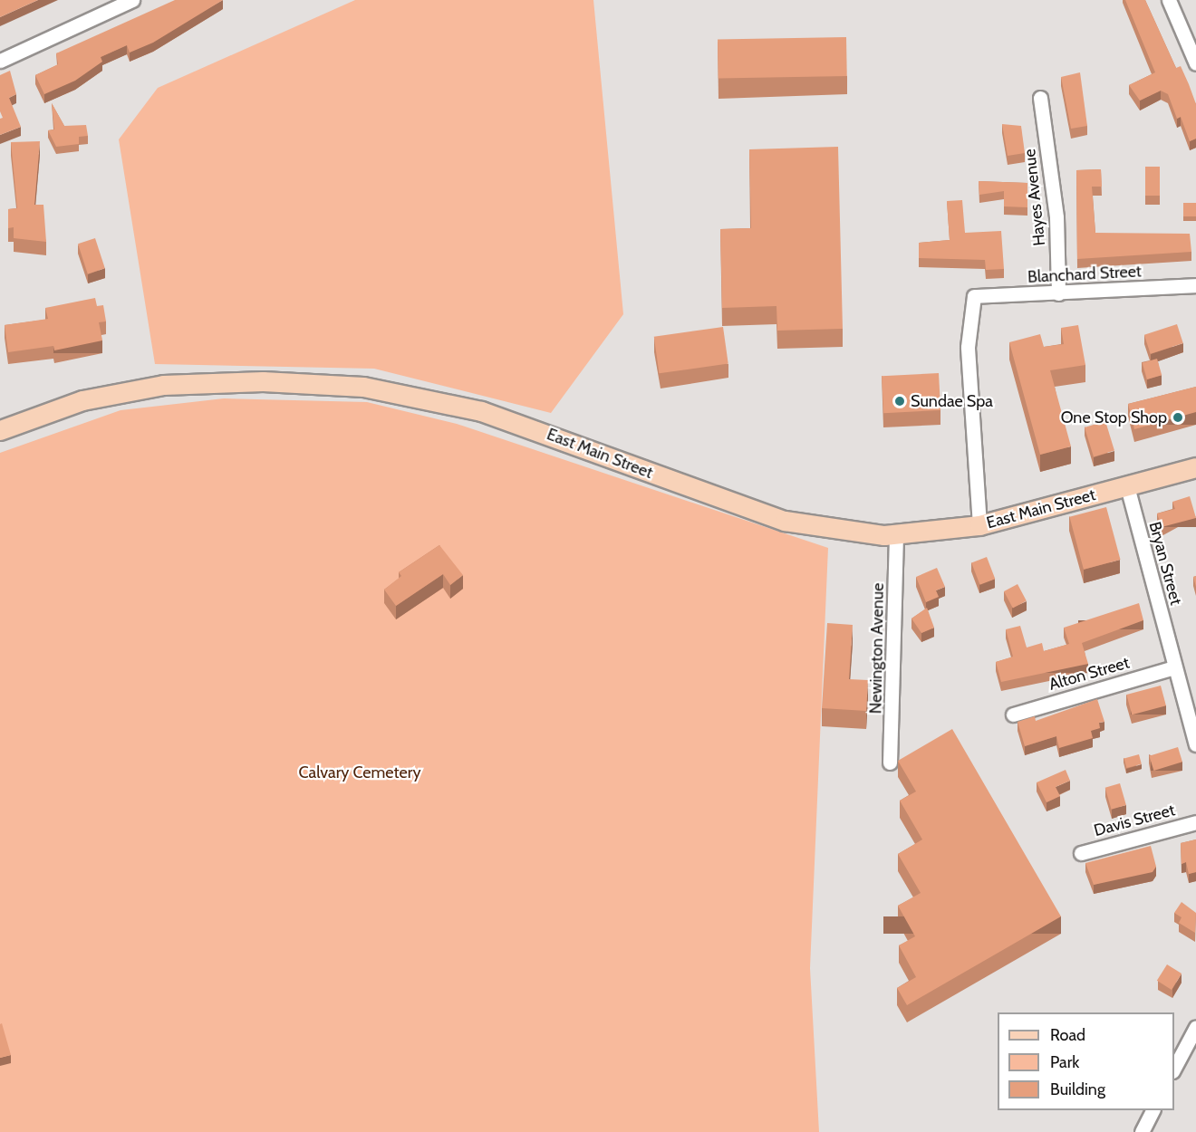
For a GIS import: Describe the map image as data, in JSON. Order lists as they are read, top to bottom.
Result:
{
  "streets": {
    "main road": ["East Main Street"],
    "street": [
      "Hayes Avenue",
      "Blanchard Street",
      "Bryan Street",
      "Newington Avenue",
      "Alton Street",
      "Davis Street"
    ]
  },
  "crossings": [
    ["Hayes Avenue", "Blanchard Street"],
    ["Blanchard Street", "East Main Street"],
    ["East Main Street", "Bryan Street"],
    ["East Main Street", "Newington Avenue"],
    ["Bryan Street", "Alton Street"]
  ],
  "parks": ["Calvary Cemetery"],
  "places": ["Sundae Spa", "One Stop Shop"],
  "legend": ["Road", "Park", "Building"]
}
